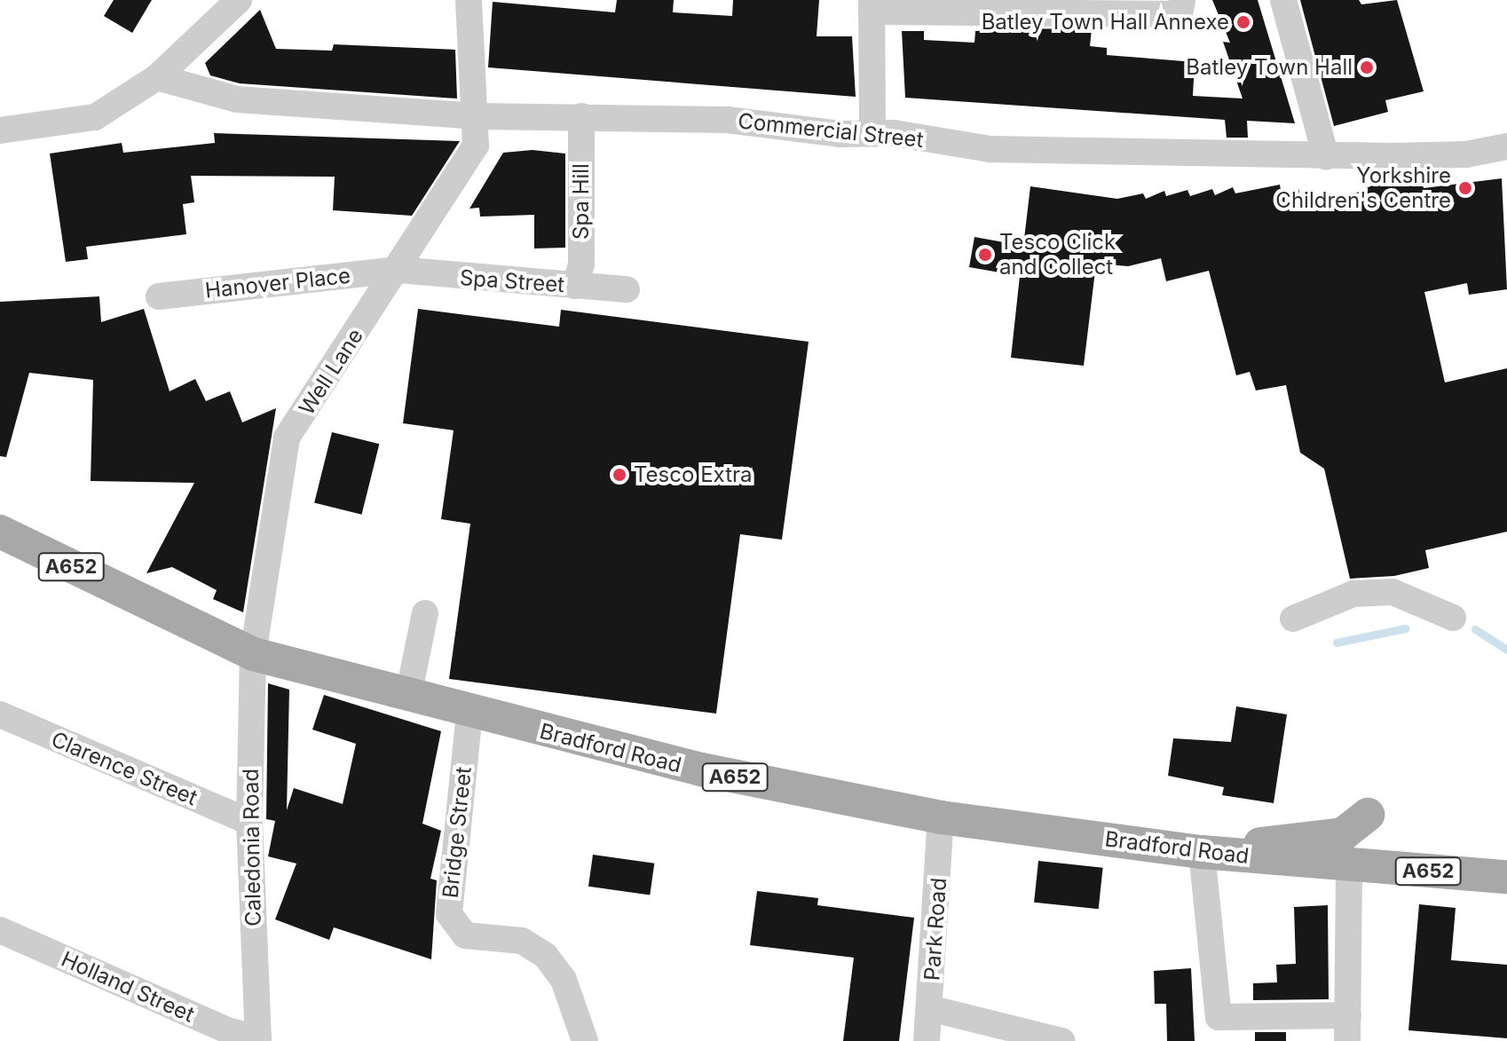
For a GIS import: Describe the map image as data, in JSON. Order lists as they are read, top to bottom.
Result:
{
  "streets": {
    "main road": ["A652", "Bradford Road"],
    "street": [
      "Commercial Street",
      "Spa Hill",
      "Spa Street",
      "Hanover Place",
      "Well Lane",
      "Clarence Street",
      "Bridge Street",
      "Caledonia Road",
      "Park Road",
      "Holland Street"
    ]
  },
  "crossings": [
    ["Commercial Street", "Spa Hill"],
    ["Commercial Street", "Well Lane"],
    ["Spa Hill", "Spa Street"],
    ["Spa Street", "Hanover Place"],
    ["Spa Street", "Well Lane"],
    ["Hanover Place", "Well Lane"],
    ["Well Lane", "Bradford Road"],
    ["Well Lane", "Caledonia Road"],
    ["Bradford Road", "Bridge Street"],
    ["Bradford Road", "Caledonia Road"],
    ["Bradford Road", "Park Road"],
    ["Clarence Street", "Caledonia Road"],
    ["Caledonia Road", "Holland Street"]
  ],
  "places": [
    "Batley Town Hall Annexe",
    "Batley Town Hall",
    "Yorkshire Children's Centre",
    "Tesco Click and Collect",
    "Tesco Extra"
  ]
}
